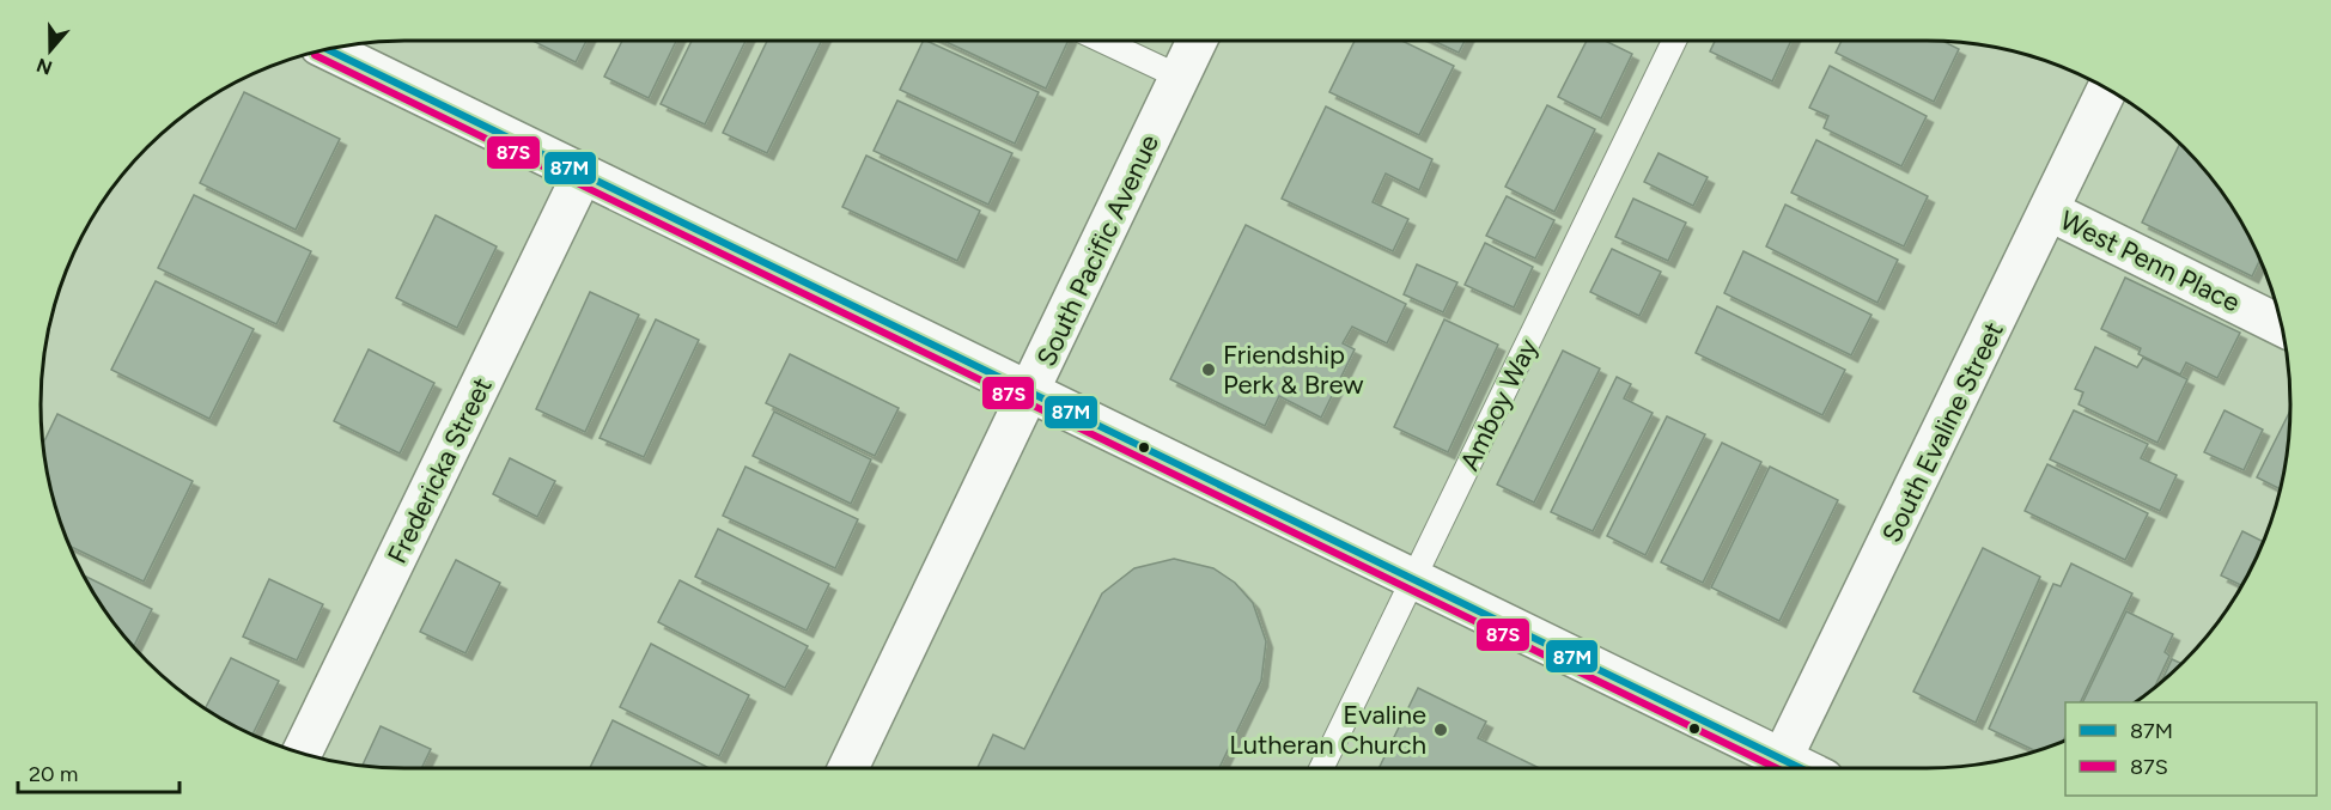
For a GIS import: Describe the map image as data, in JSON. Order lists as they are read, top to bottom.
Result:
{
  "streets": {
    "street": [
      "South Pacific Avenue",
      "West Penn Place",
      "South Evaline Street",
      "Fredericka Street"
    ],
    "lane": ["Amboy Way"]
  },
  "crossings": [
    ["West Penn Place", "South Evaline Street"]
  ],
  "places": ["Friendship Perk & Brew", "Evaline Lutheran Church"],
  "lines": ["transit line 87M", "transit line 87S"],
  "legend": ["87M", "87S"],
  "scale_bar": "20 m",
  "north": "bottom"
}
